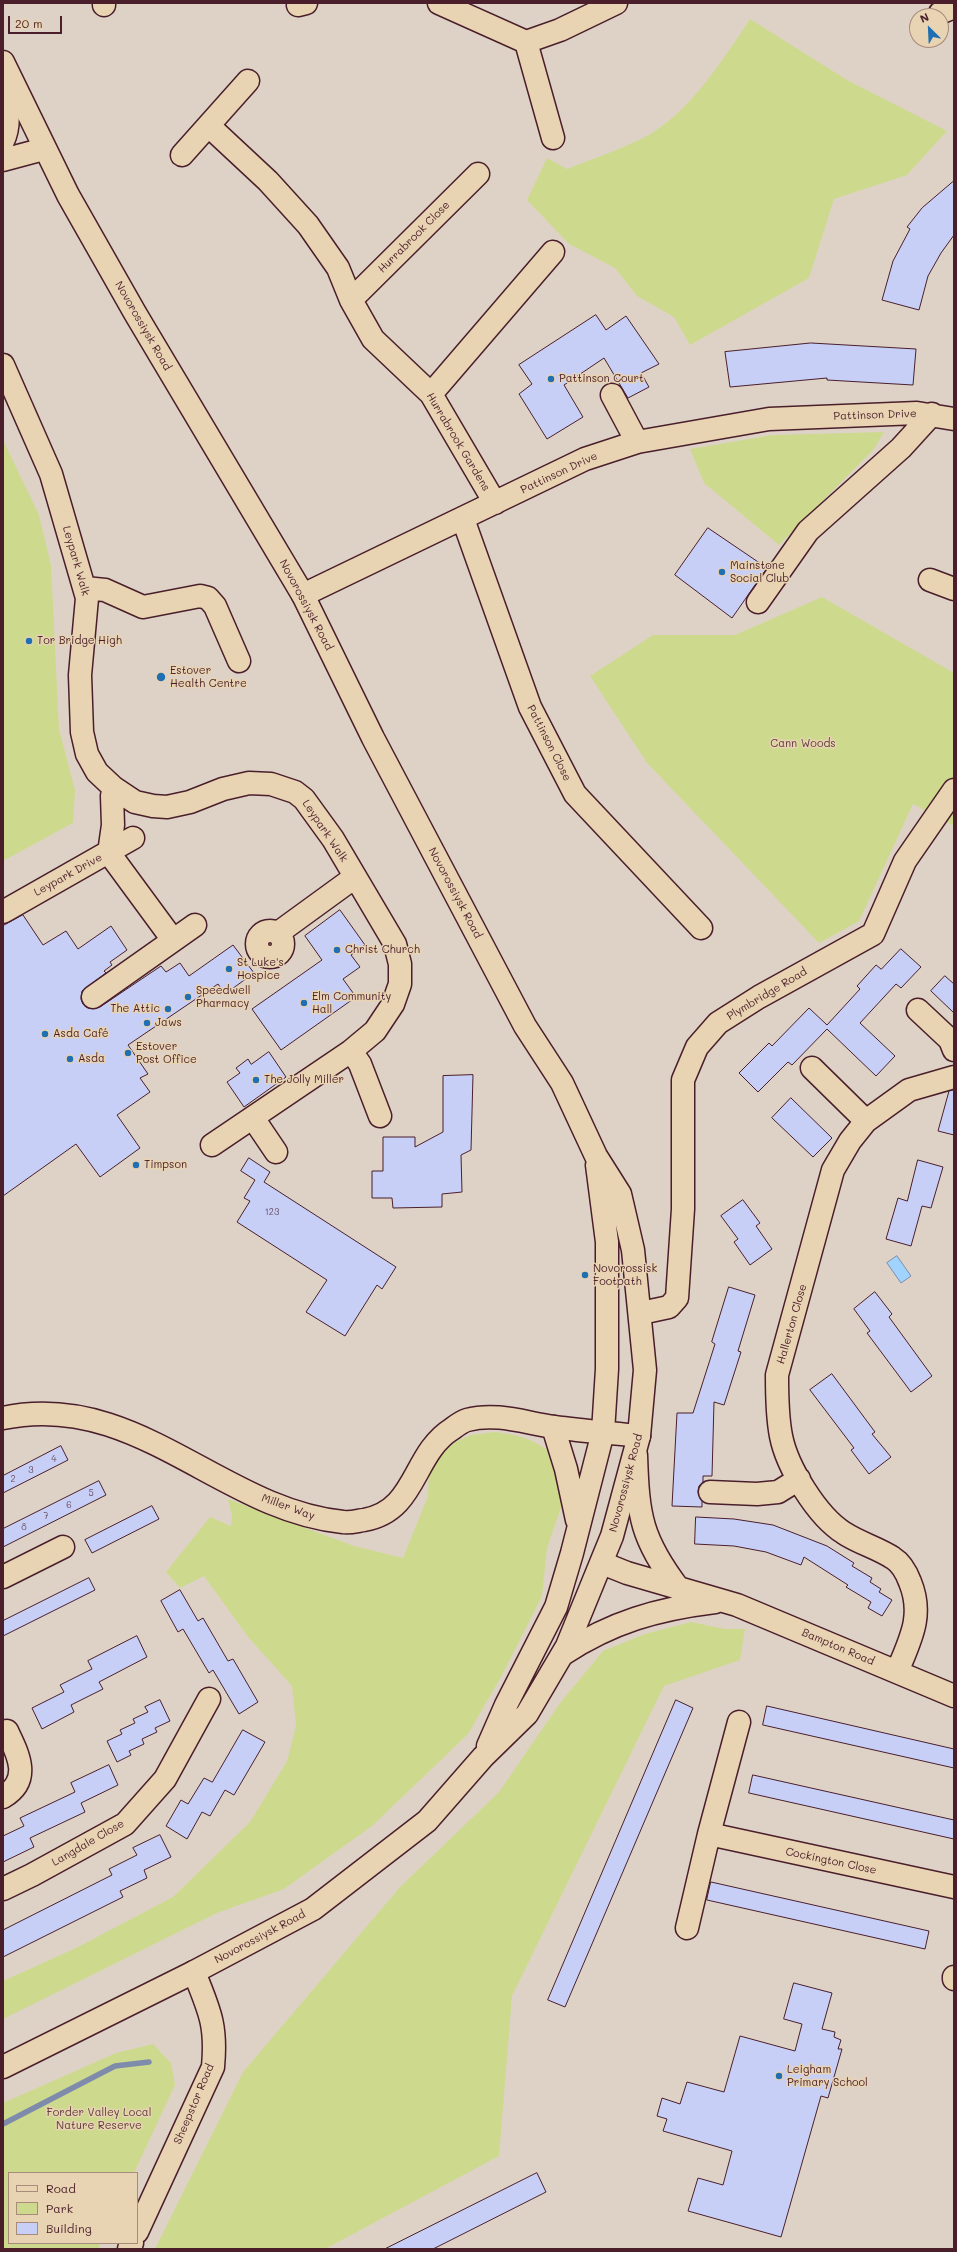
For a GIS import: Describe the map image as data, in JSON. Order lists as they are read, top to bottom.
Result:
{
  "streets": {
    "street": [
      "Hurrabrook Close",
      "Novorossiysk Road",
      "Pattinson Drive",
      "Hurrabrook Gardens",
      "Leypark Walk",
      "Pattinson Close",
      "Leypark Drive",
      "Plymbridge Road",
      "Hallerton Close",
      "Miller Way",
      "Bampton Road",
      "Langdale Close",
      "Cockington Close",
      "Sheepstor Road"
    ]
  },
  "crossings": [
    ["Hurrabrook Close", "Hurrabrook Gardens"],
    ["Novorossiysk Road", "Pattinson Drive"],
    ["Novorossiysk Road", "Plymbridge Road"],
    ["Novorossiysk Road", "Miller Way"],
    ["Novorossiysk Road", "Bampton Road"],
    ["Novorossiysk Road", "Sheepstor Road"],
    ["Pattinson Drive", "Hurrabrook Gardens"],
    ["Pattinson Drive", "Pattinson Close"],
    ["Hallerton Close", "Bampton Road"]
  ],
  "parks": ["Cann Woods", "Forder Valley Local Nature Reserve"],
  "places": [
    "Pattinson Court",
    "Mainstone Social Club",
    "Tor Bridge High",
    "Estover Health Centre",
    "Christ Church",
    "St Luke's Hospice",
    "Speedwell Pharmacy",
    "Elm Community Hall",
    "The Attic",
    "Jaws",
    "Asda Café",
    "Estover Post Office",
    "Asda",
    "The Jolly Miller",
    "Timpson",
    "Novorossisk Footpath",
    "Leigham Primary School"
  ],
  "house_numbers": [
    "123",
    "4",
    "3",
    "2",
    "5",
    "6",
    "7",
    "8"
  ],
  "legend": ["Road", "Park", "Building"],
  "scale_bar": "20 m",
  "north": "top left"
}
